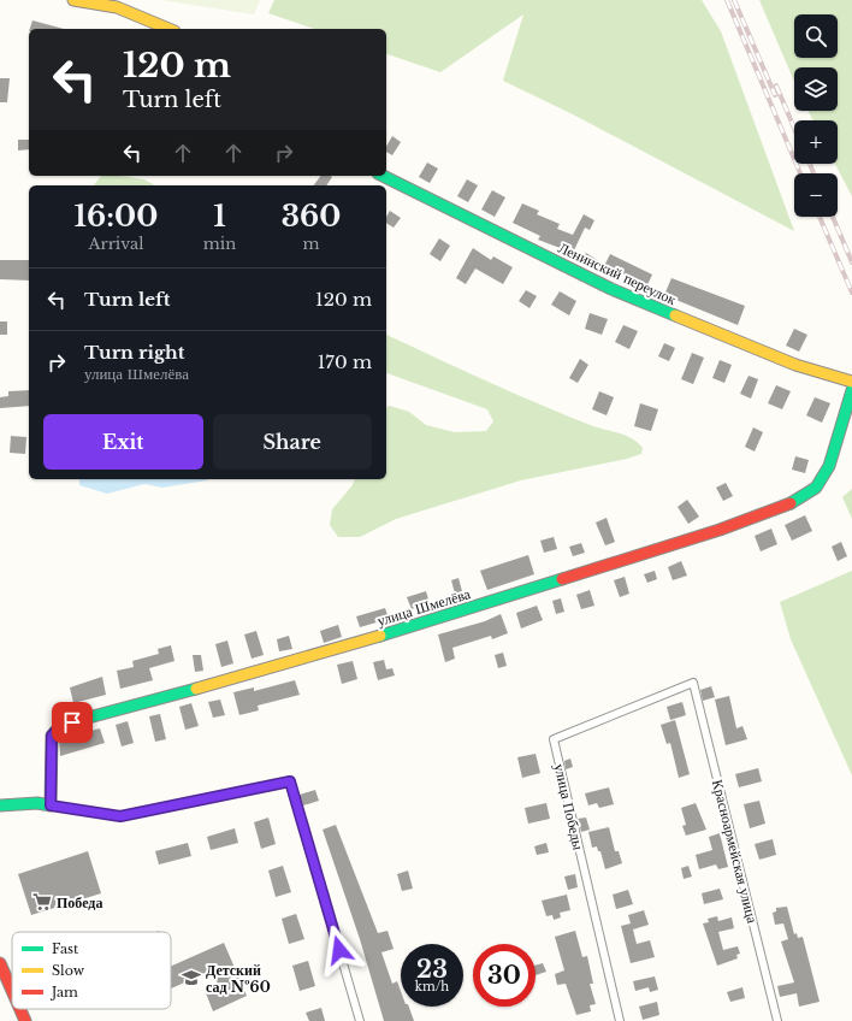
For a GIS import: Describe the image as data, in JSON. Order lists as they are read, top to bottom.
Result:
{
  "streets": {
    "main road": ["Ленинский переулок", "улица Шмелёва"],
    "street": ["улица Победы", "Красноармейская улица"]
  },
  "crossings": [
    ["улица Победы", "Красноармейская улица"]
  ],
  "places": {
    "supermarket": ["Победа"],
    "school or university": ["Детский сад №60"]
  },
  "legend": ["Fast", "Slow", "Jam"],
  "page": {
    "map_buttons": ["+", "−"],
    "turn": ["120 m", "Turn left"],
    "eta": [
      "16:00",
      "Arrival",
      "1",
      "min",
      "360",
      "m"
    ],
    "list": [
      {
        "name": "Turn left",
        "value": "120 m"
      },
      {
        "name": "Turn right",
        "note": "улица Шмелёва",
        "value": "170 m"
      }
    ],
    "buttons": ["Exit", "Share"],
    "speed": "23 km/h",
    "limit": "30"
  }
}
